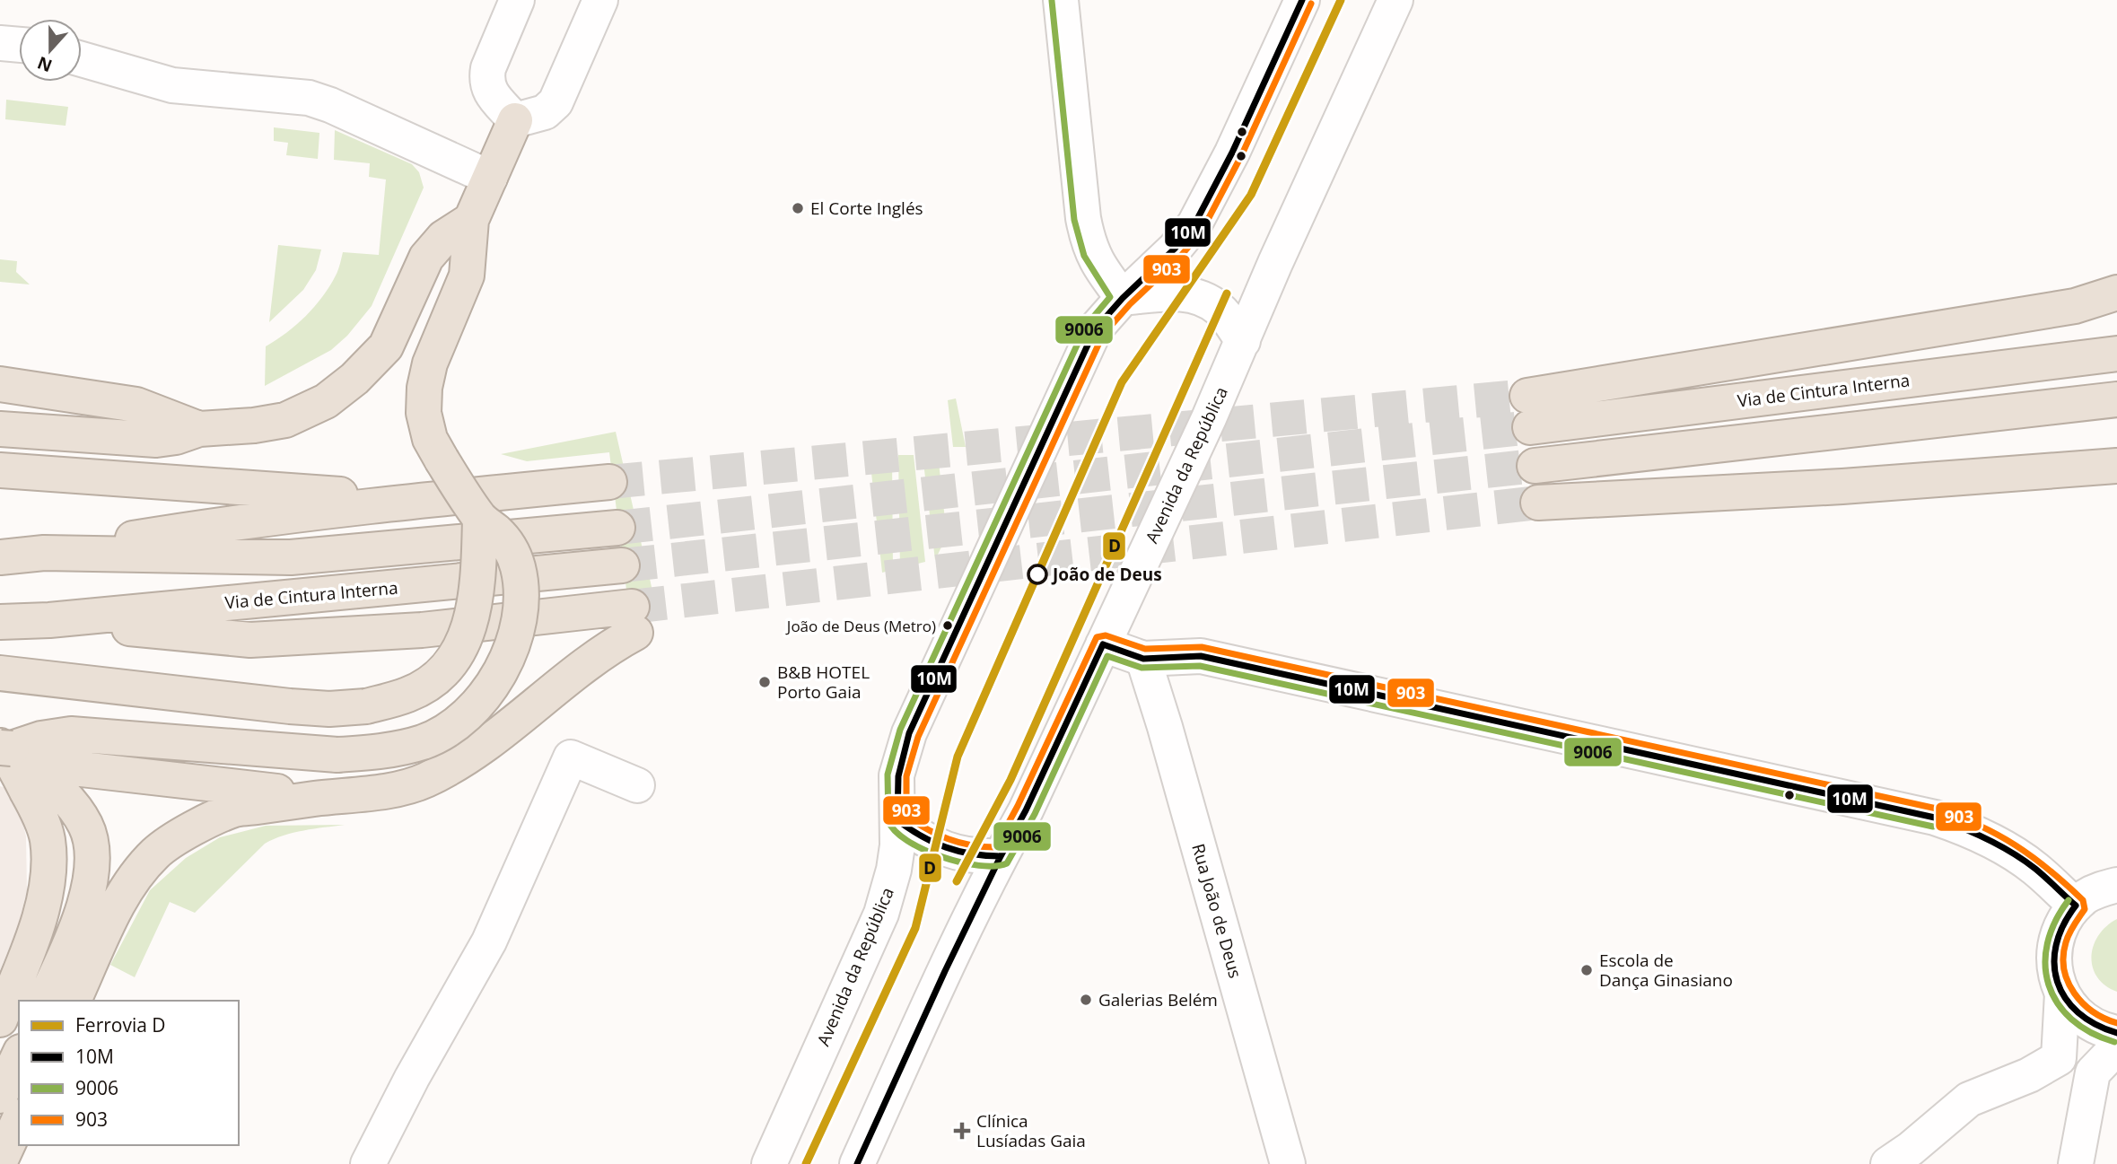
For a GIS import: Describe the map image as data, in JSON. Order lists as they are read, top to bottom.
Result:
{
  "streets": {
    "highway": ["Via de Cintura Interna"],
    "main road": ["Avenida da República", "Rua João de Deus"]
  },
  "places": {
    "other": [
      "El Corte Inglés",
      "João de Deus",
      "João de Deus (Metro)",
      "B&B HOTEL Porto Gaia",
      "Escola de Dança Ginasiano",
      "Galerias Belém"
    ],
    "health": ["Clínica Lusíadas Gaia"]
  },
  "lines": [
    "rail line D",
    "transit line 10M",
    "transit line 9006",
    "transit line 903"
  ],
  "legend": [
    "Ferrovia D",
    "10M",
    "9006",
    "903"
  ],
  "north": "bottom"
}
